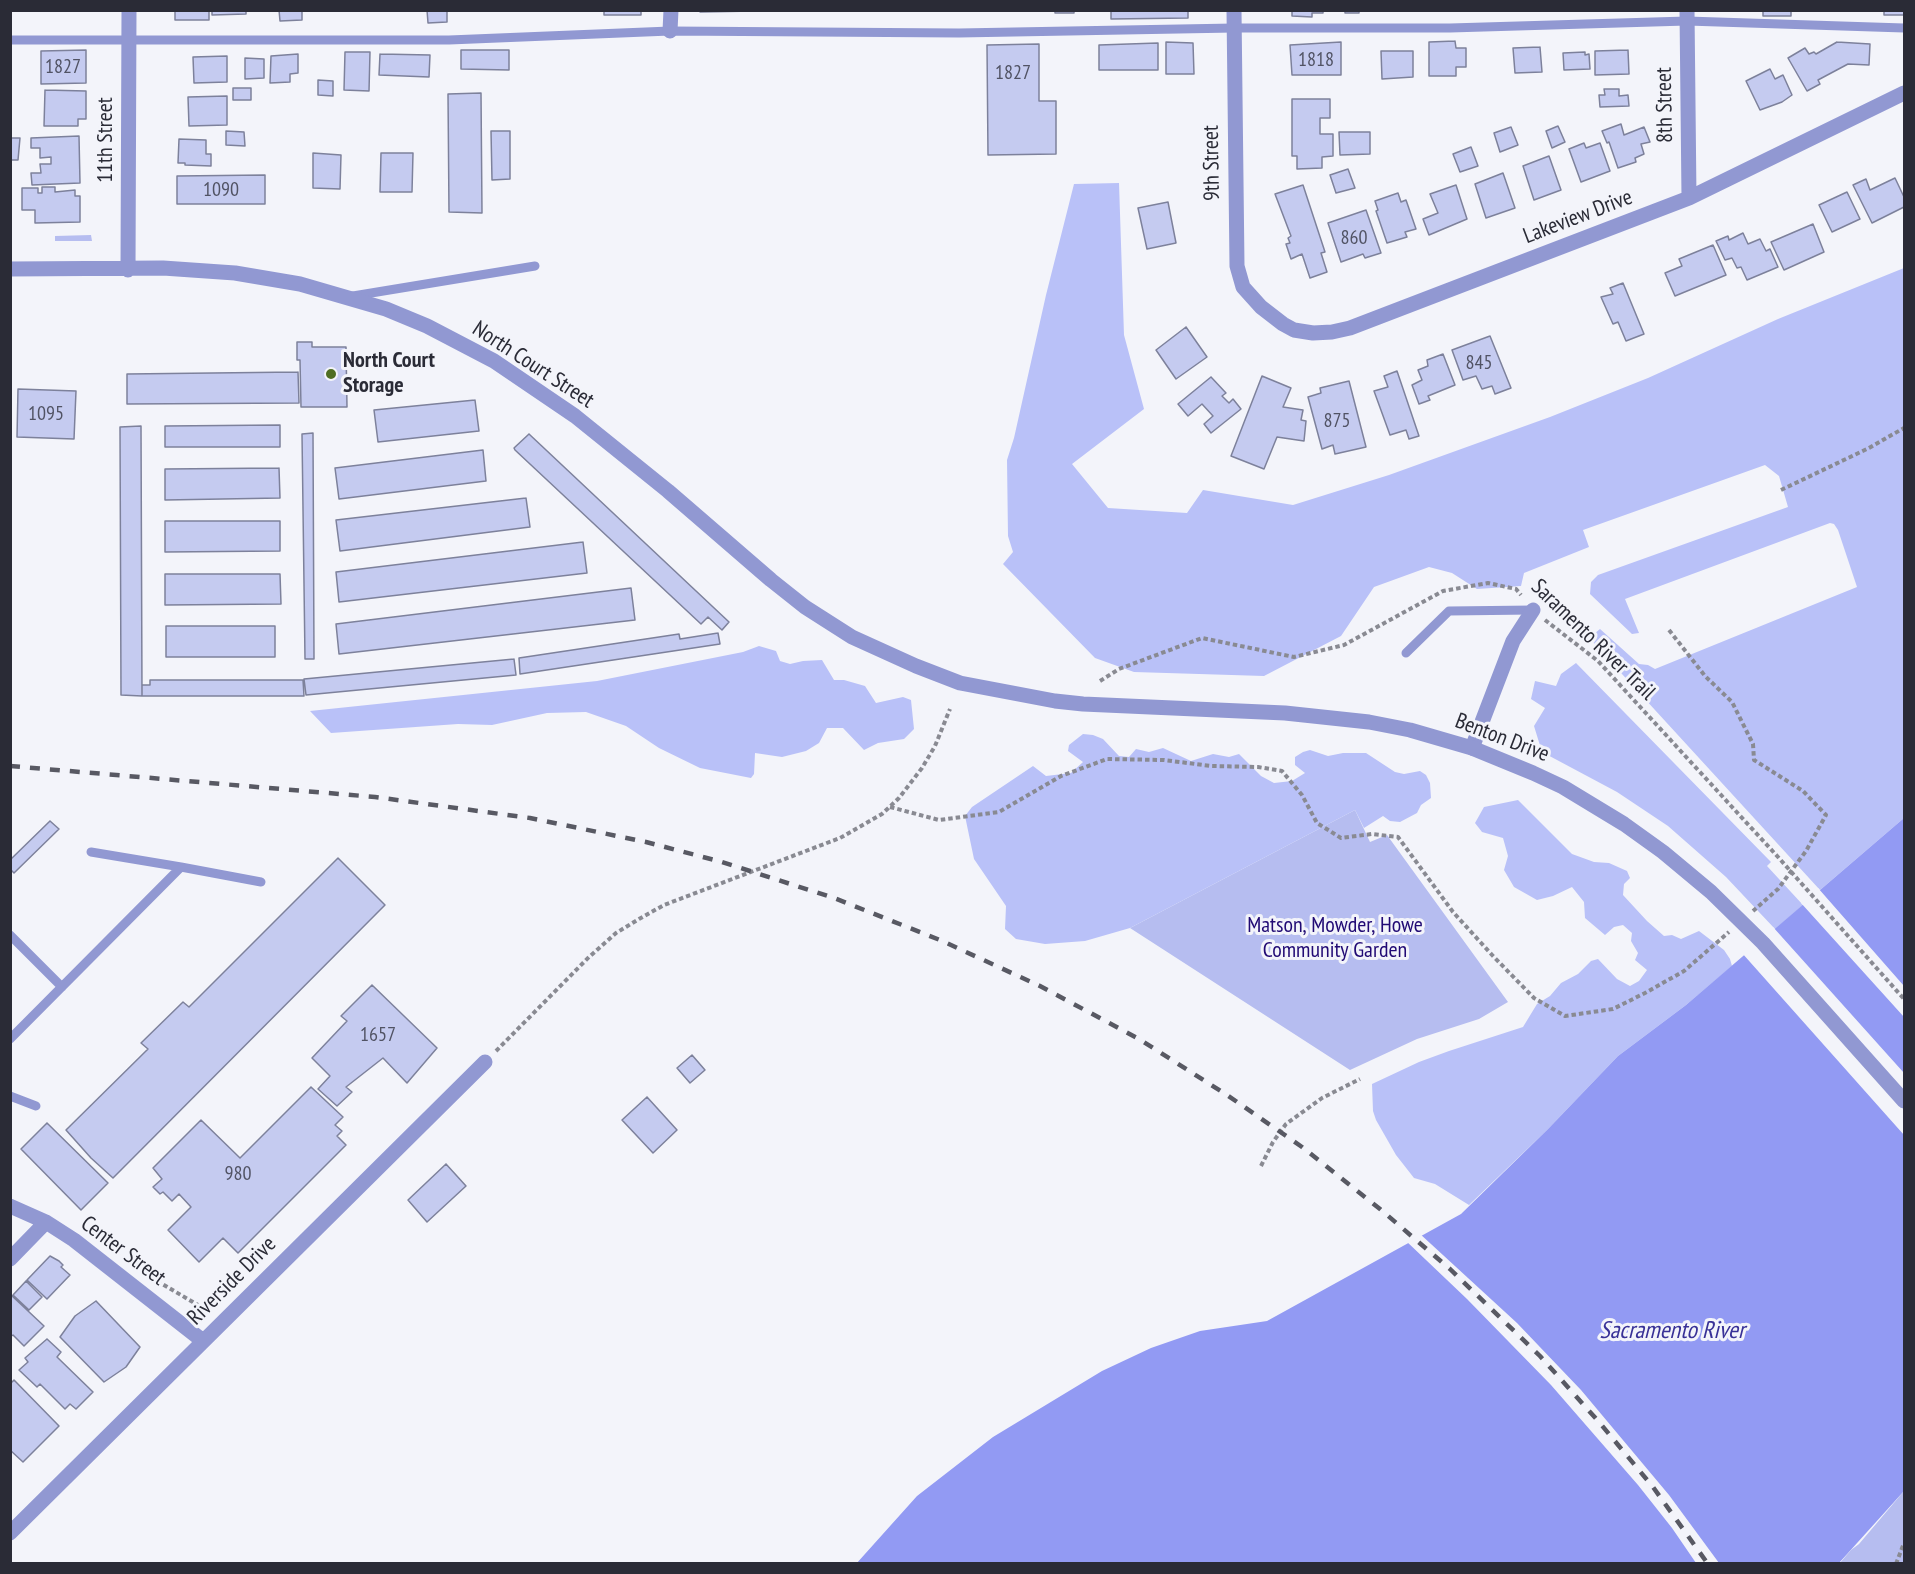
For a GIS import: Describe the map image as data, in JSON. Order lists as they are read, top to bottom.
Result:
{
  "streets": {
    "street": [
      "8th Street",
      "11th Street",
      "9th Street",
      "Lakeview Drive",
      "North Court Street",
      "Benton Drive",
      "Center Street",
      "Riverside Drive"
    ],
    "path": ["Saramento River Trail"]
  },
  "crossings": [
    ["8th Street", "Lakeview Drive"],
    ["11th Street", "North Court Street"],
    ["9th Street", "Lakeview Drive"],
    ["North Court Street", "Benton Drive"],
    ["Center Street", "Riverside Drive"]
  ],
  "water": ["Sacramento River"],
  "parks": ["Matson, Mowder, Howe Community Garden"],
  "places": ["North Court Storage"],
  "house_numbers": [
    "1818",
    "1827",
    "1827",
    "1090",
    "860",
    "845",
    "1095",
    "875",
    "1657",
    "980"
  ]
}
